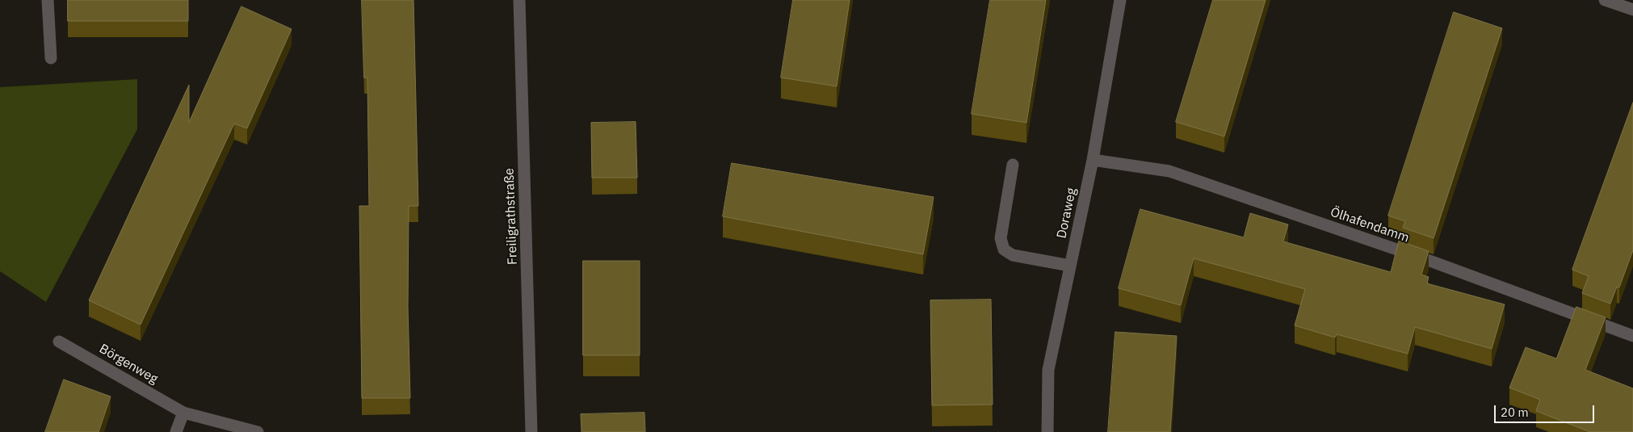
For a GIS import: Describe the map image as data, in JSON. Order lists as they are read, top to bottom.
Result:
{
  "streets": {
    "street": [
      "Doraweg",
      "Freiligrathstraße",
      "Ölhafendamm",
      "Börgenweg"
    ]
  },
  "crossings": [
    ["Doraweg", "Ölhafendamm"]
  ],
  "scale_bar": "20 m"
}
